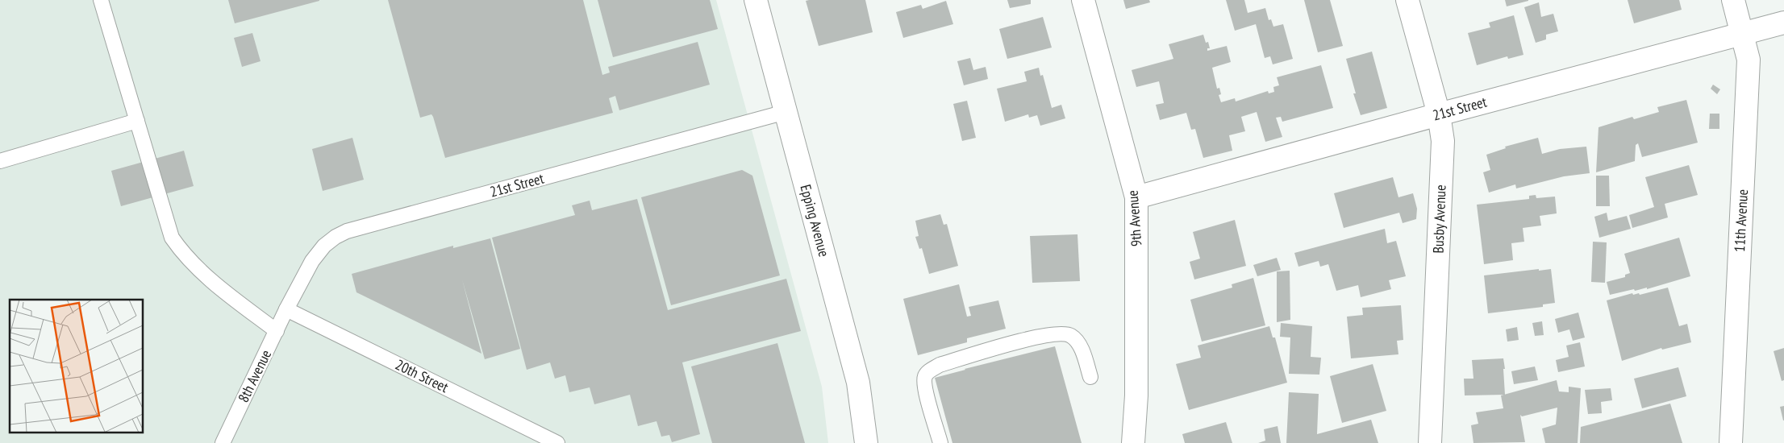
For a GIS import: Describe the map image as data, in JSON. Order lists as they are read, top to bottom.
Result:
{
  "streets": {
    "street": [
      "21st Street",
      "9th Avenue",
      "Busby Avenue",
      "Epping Avenue",
      "11th Avenue"
    ],
    "lane": ["8th Avenue", "20th Street"]
  },
  "crossings": [
    ["21st Street", "9th Avenue"],
    ["21st Street", "Busby Avenue"],
    ["21st Street", "Epping Avenue"],
    ["21st Street", "11th Avenue"],
    ["21st Street", "8th Avenue"],
    ["21st Street", "20th Street"],
    ["8th Avenue", "20th Street"]
  ]
}
